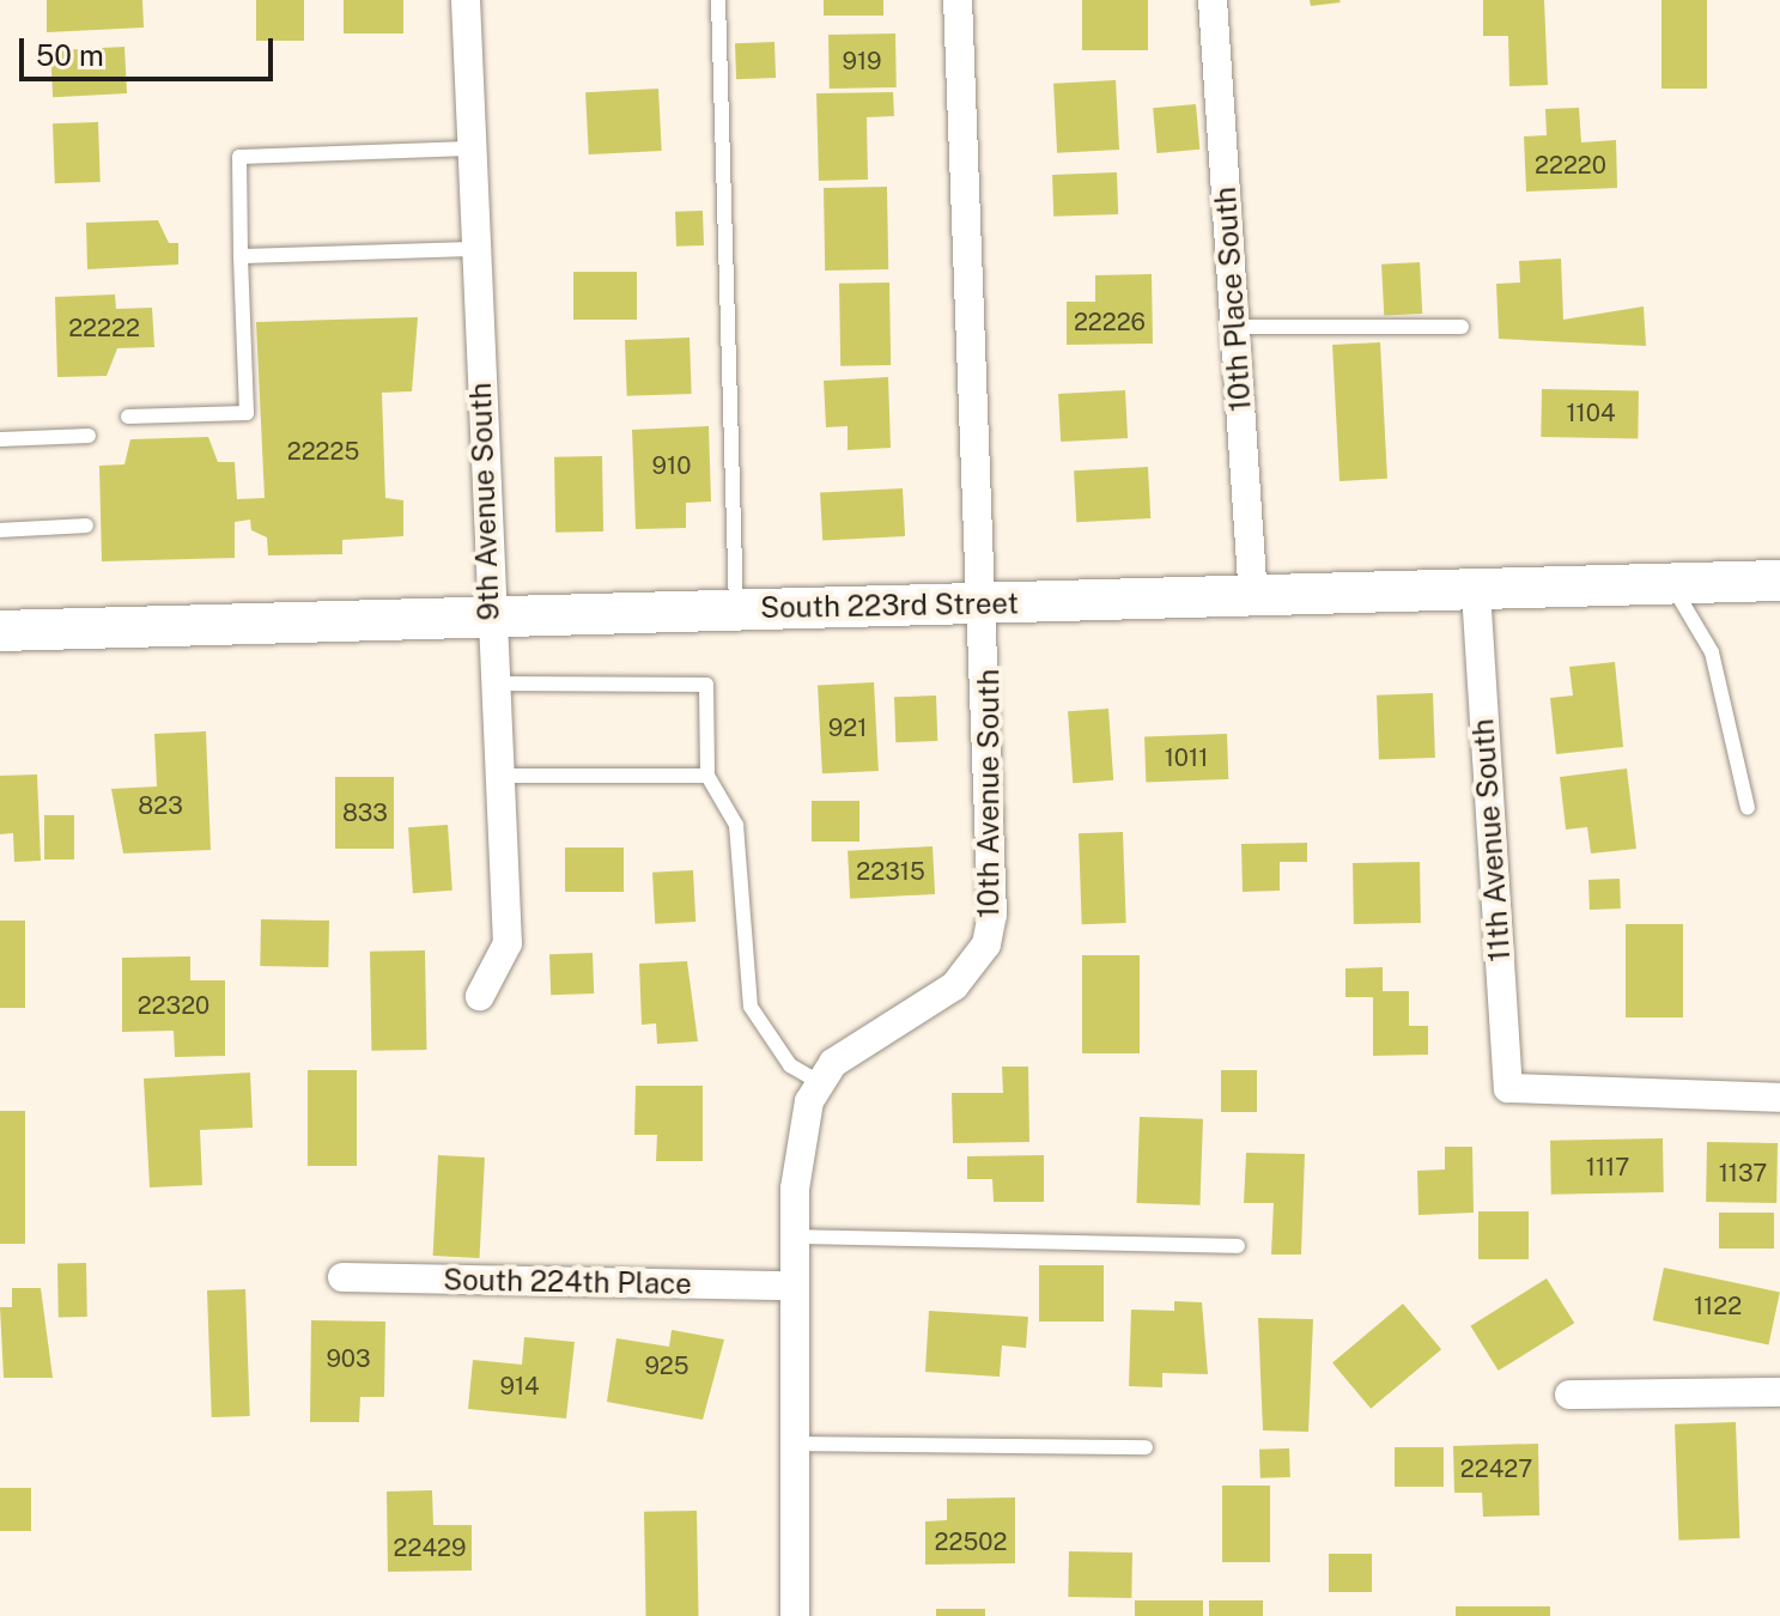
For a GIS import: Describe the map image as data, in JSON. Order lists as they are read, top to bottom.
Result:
{
  "streets": {
    "street": [
      "10th Place South",
      "9th Avenue South",
      "South 223rd Street",
      "10th Avenue South",
      "11th Avenue South",
      "South 224th Place"
    ]
  },
  "crossings": [
    ["10th Place South", "South 223rd Street"],
    ["9th Avenue South", "South 223rd Street"],
    ["South 223rd Street", "10th Avenue South"],
    ["South 223rd Street", "11th Avenue South"]
  ],
  "house_numbers": [
    "919",
    "22220",
    "22226",
    "22222",
    "1104",
    "22225",
    "910",
    "921",
    "1011",
    "823",
    "833",
    "22315",
    "22320",
    "1117",
    "1137",
    "1122",
    "903",
    "925",
    "914",
    "22427",
    "22502",
    "22429"
  ],
  "scale_bar": "50 m"
}
